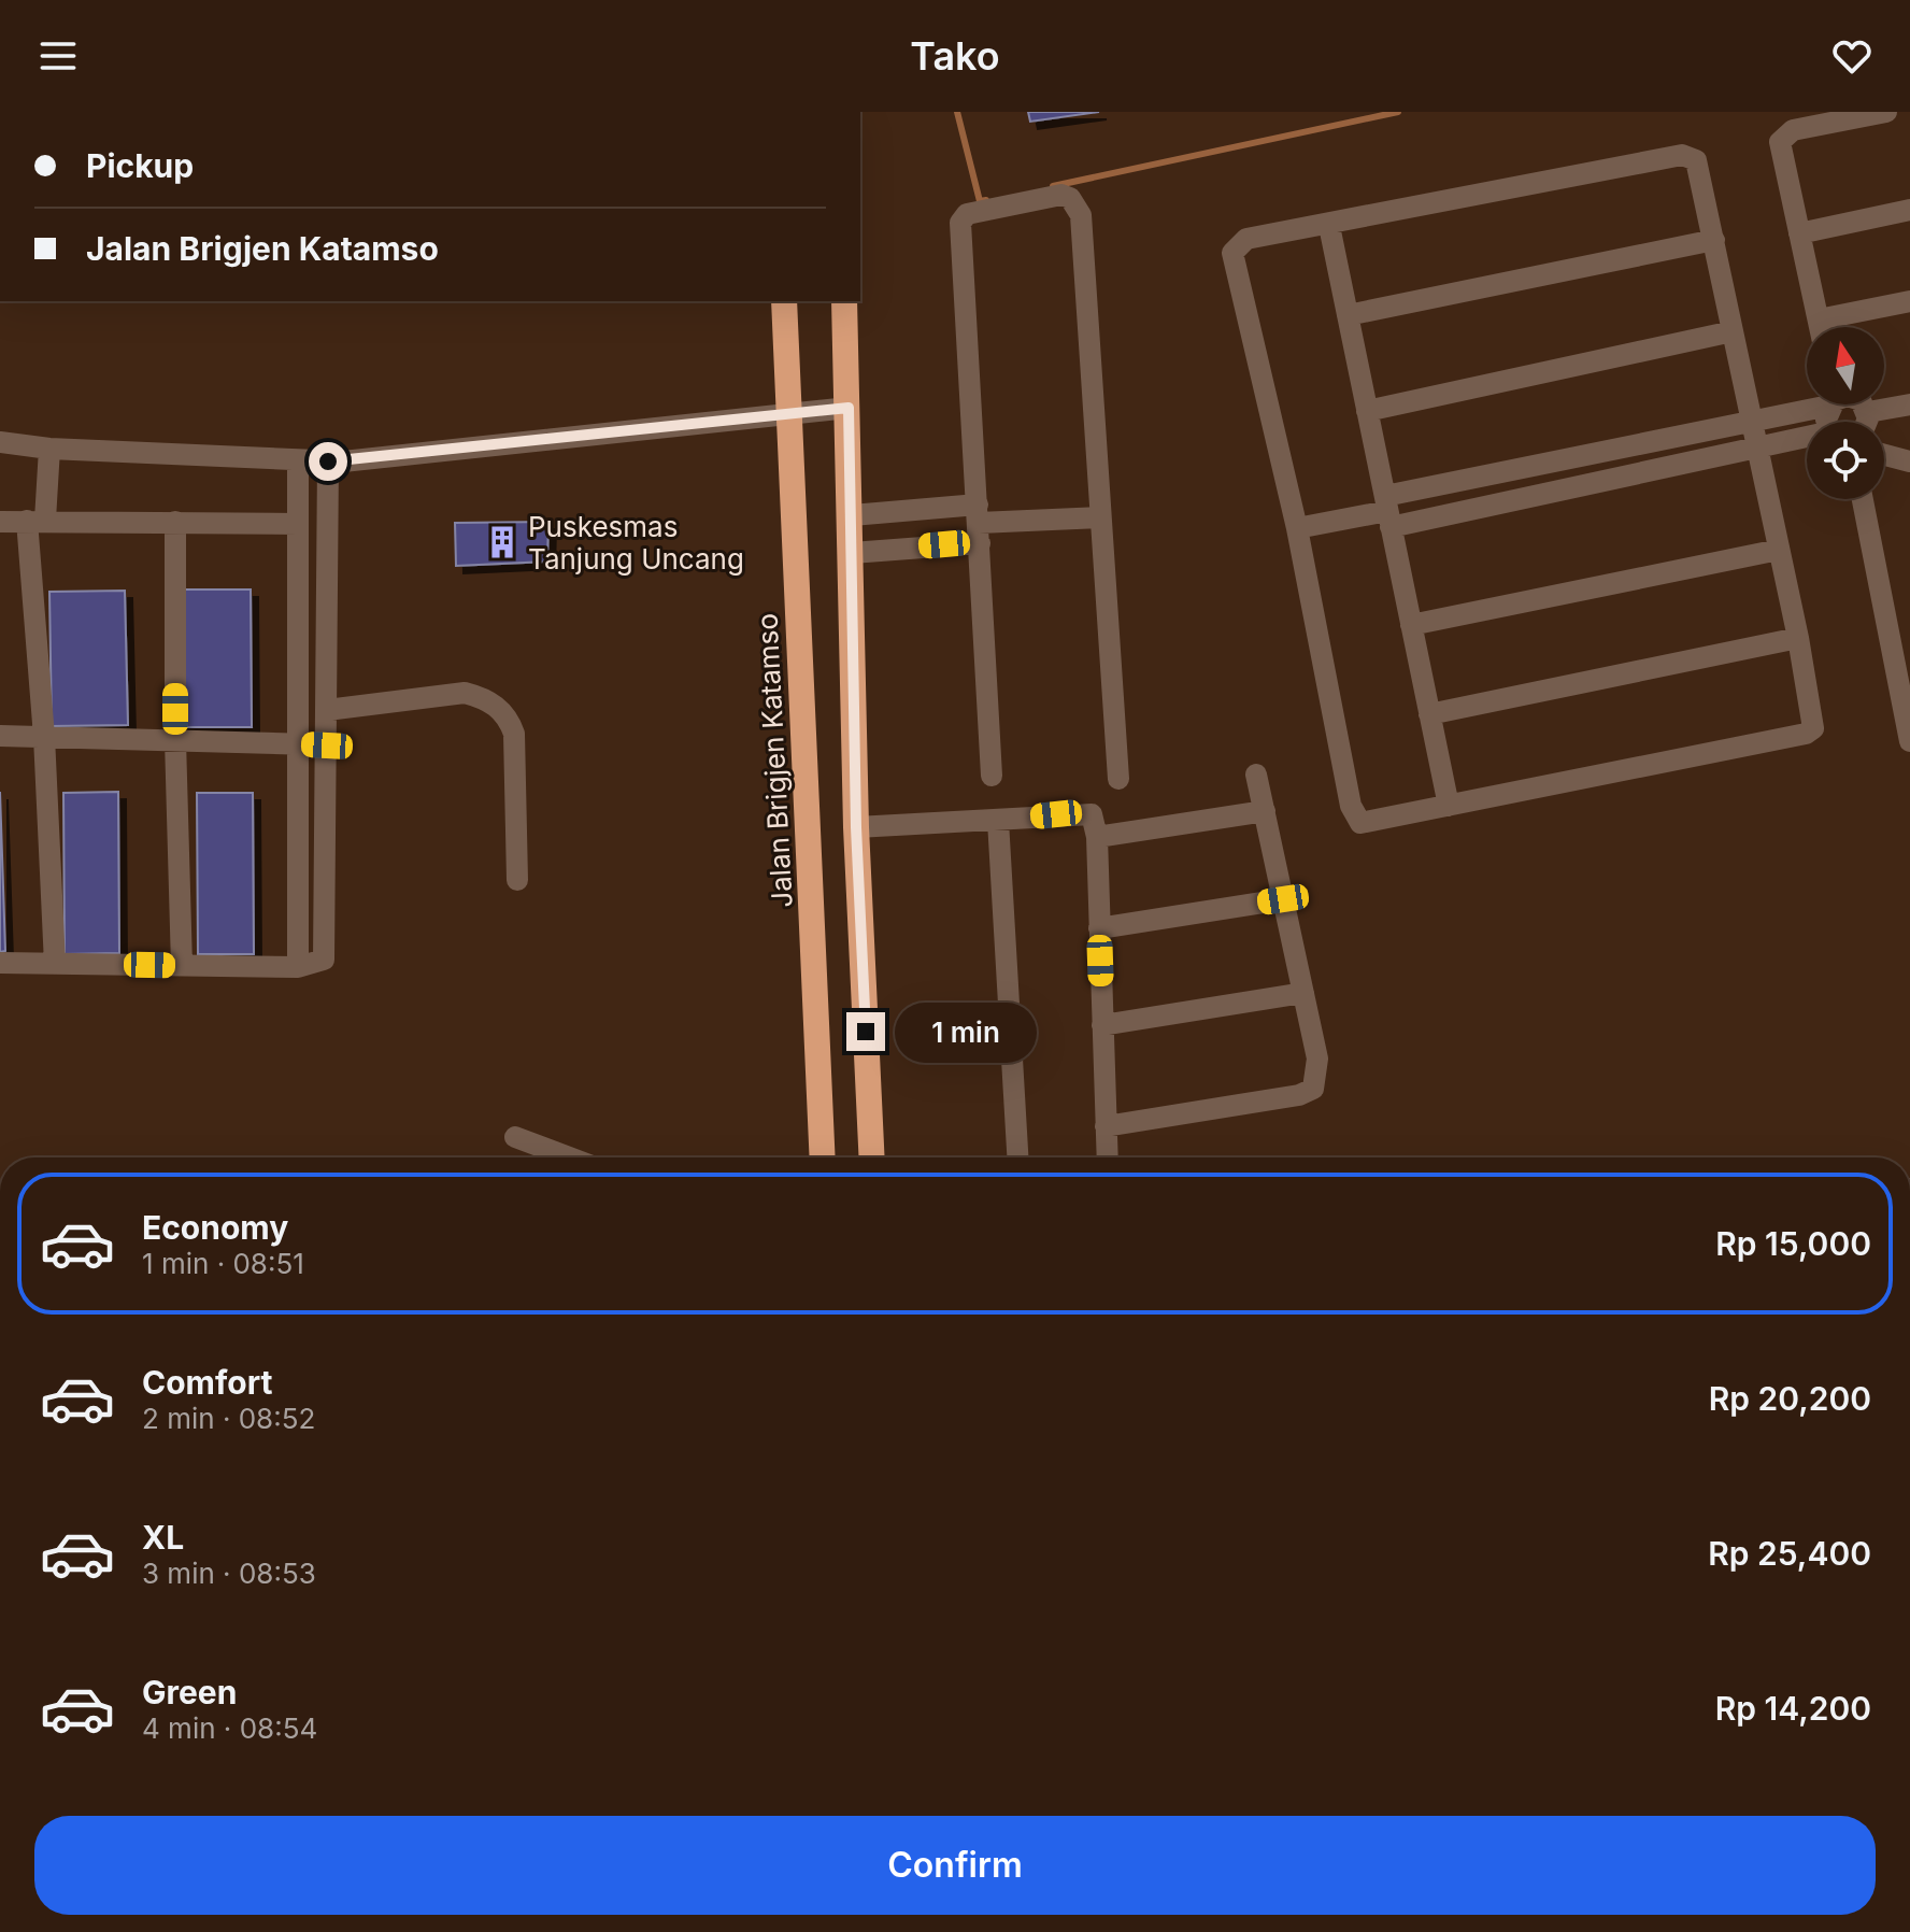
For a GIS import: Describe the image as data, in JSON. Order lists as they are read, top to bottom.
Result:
{
  "streets": {
    "highway": ["Jalan Brigjen Katamso"]
  },
  "places": {
    "building": ["Puskesmas Tanjung Uncang"]
  },
  "north": "top",
  "page": {
    "header": "Tako",
    "banner": ["Pickup", "Jalan Brigjen Katamso"],
    "bubble": "1 min",
    "list": [
      {
        "name": "Economy",
        "note": "1 min · 08:51",
        "value": "Rp 15,000"
      },
      {
        "name": "Comfort",
        "note": "2 min · 08:52",
        "value": "Rp 20,200"
      },
      {
        "name": "XL",
        "note": "3 min · 08:53",
        "value": "Rp 25,400"
      },
      {
        "name": "Green",
        "note": "4 min · 08:54",
        "value": "Rp 14,200"
      }
    ],
    "buttons": "Confirm"
  }
}
